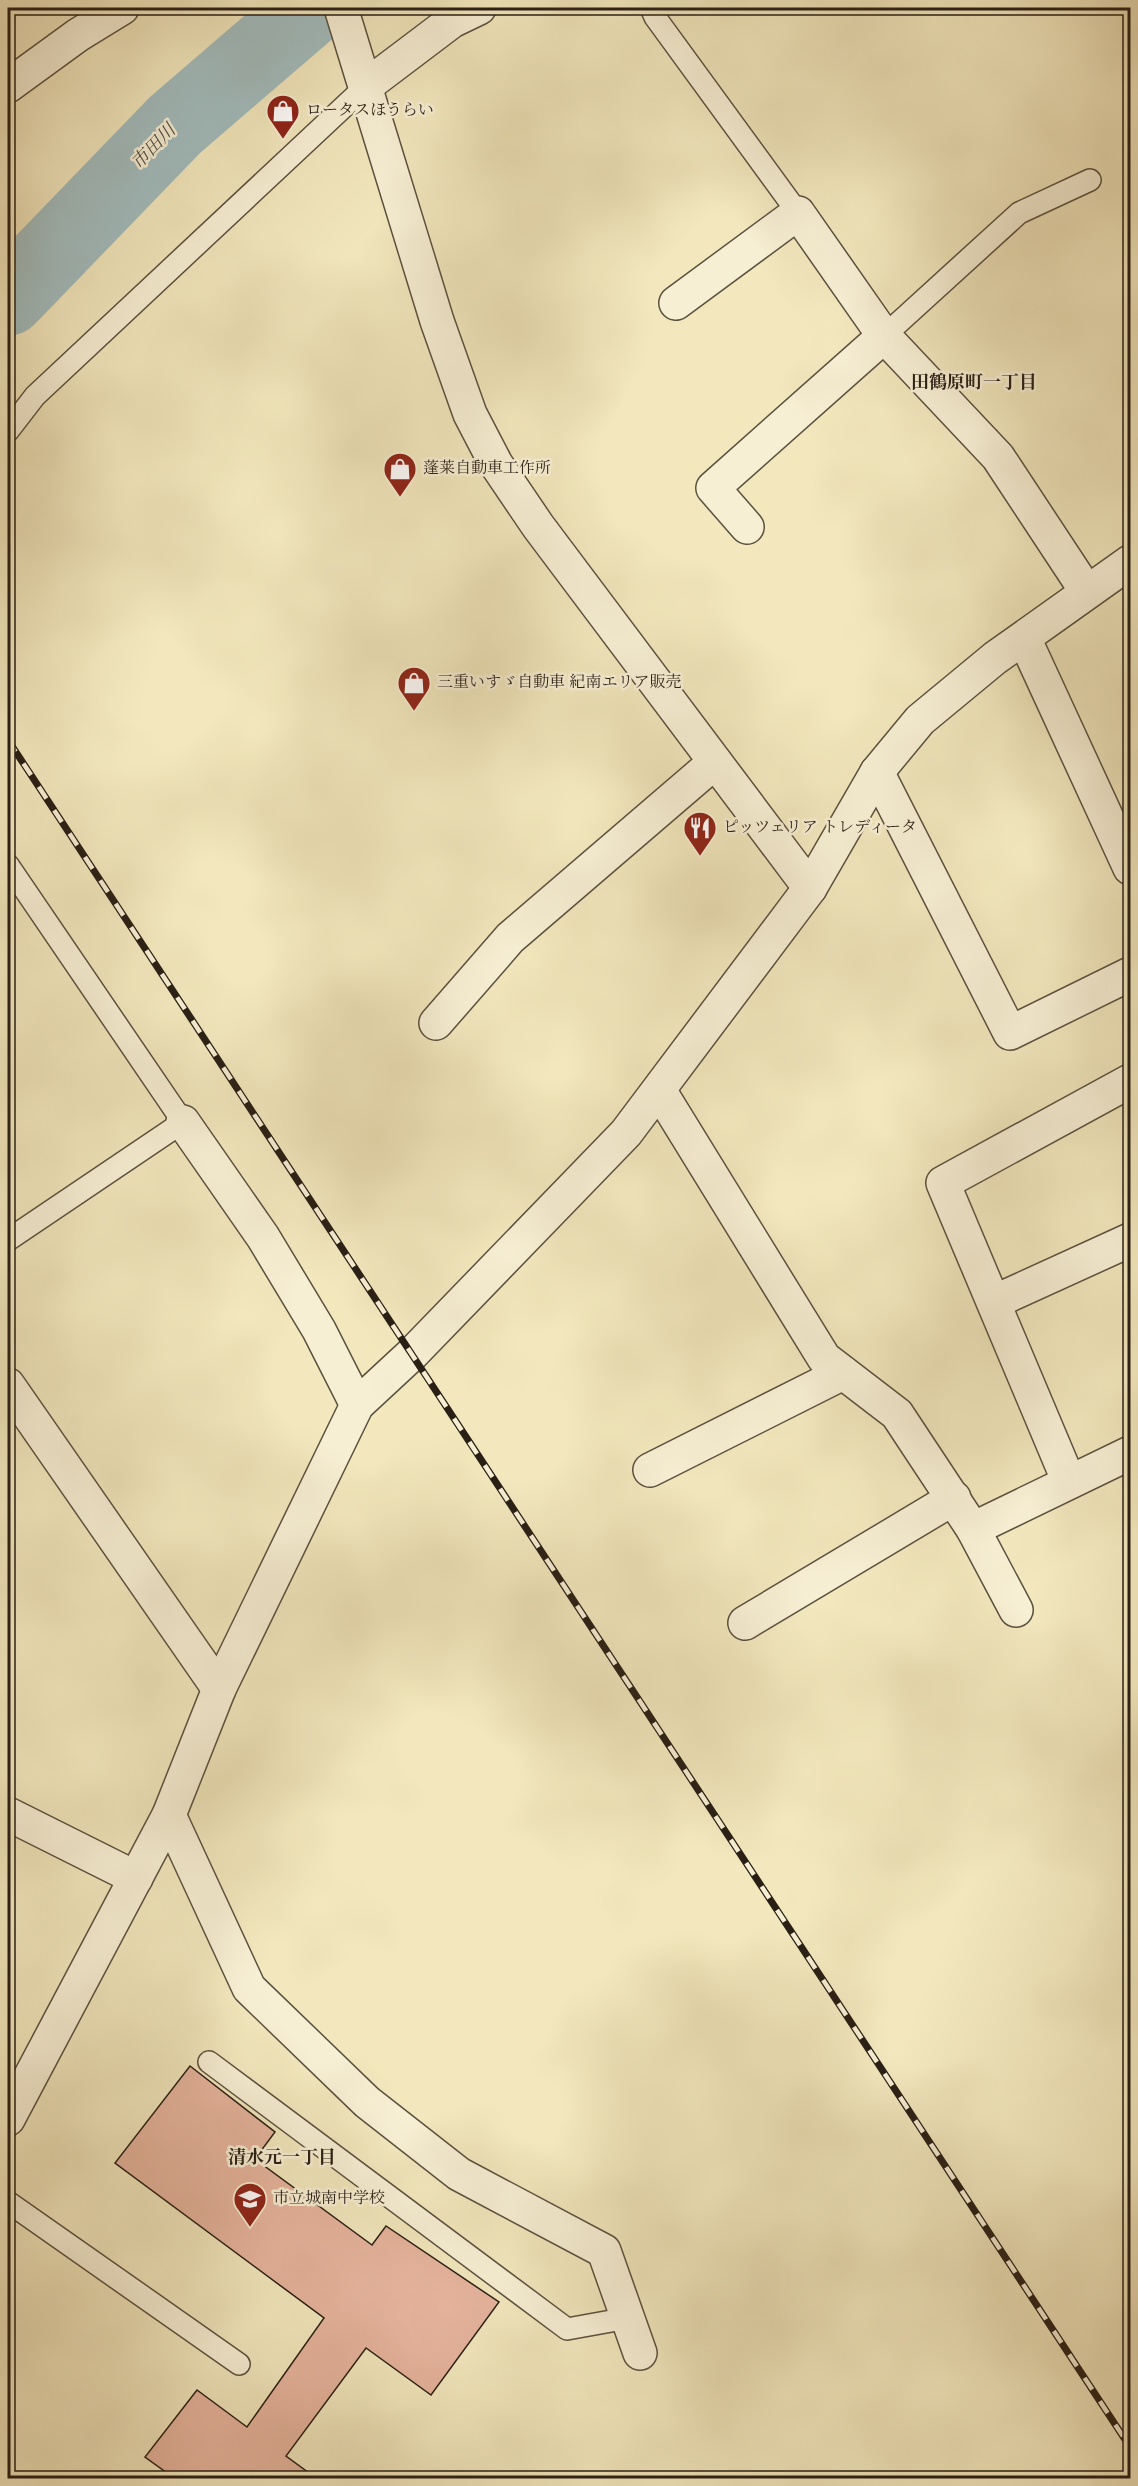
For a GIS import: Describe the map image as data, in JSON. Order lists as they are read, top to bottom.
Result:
{
  "districts": ["田鶴原町一丁目", "清水元一丁目"],
  "water": ["市田川"],
  "places": {
    "shop": ["ロータスほうらい", "蓬莱自動車工作所", "三重いすゞ自動車 紀南エリア販売"],
    "restaurant": ["ピッツェリア トレディータ"],
    "school or university": ["市立城南中学校"]
  }
}
